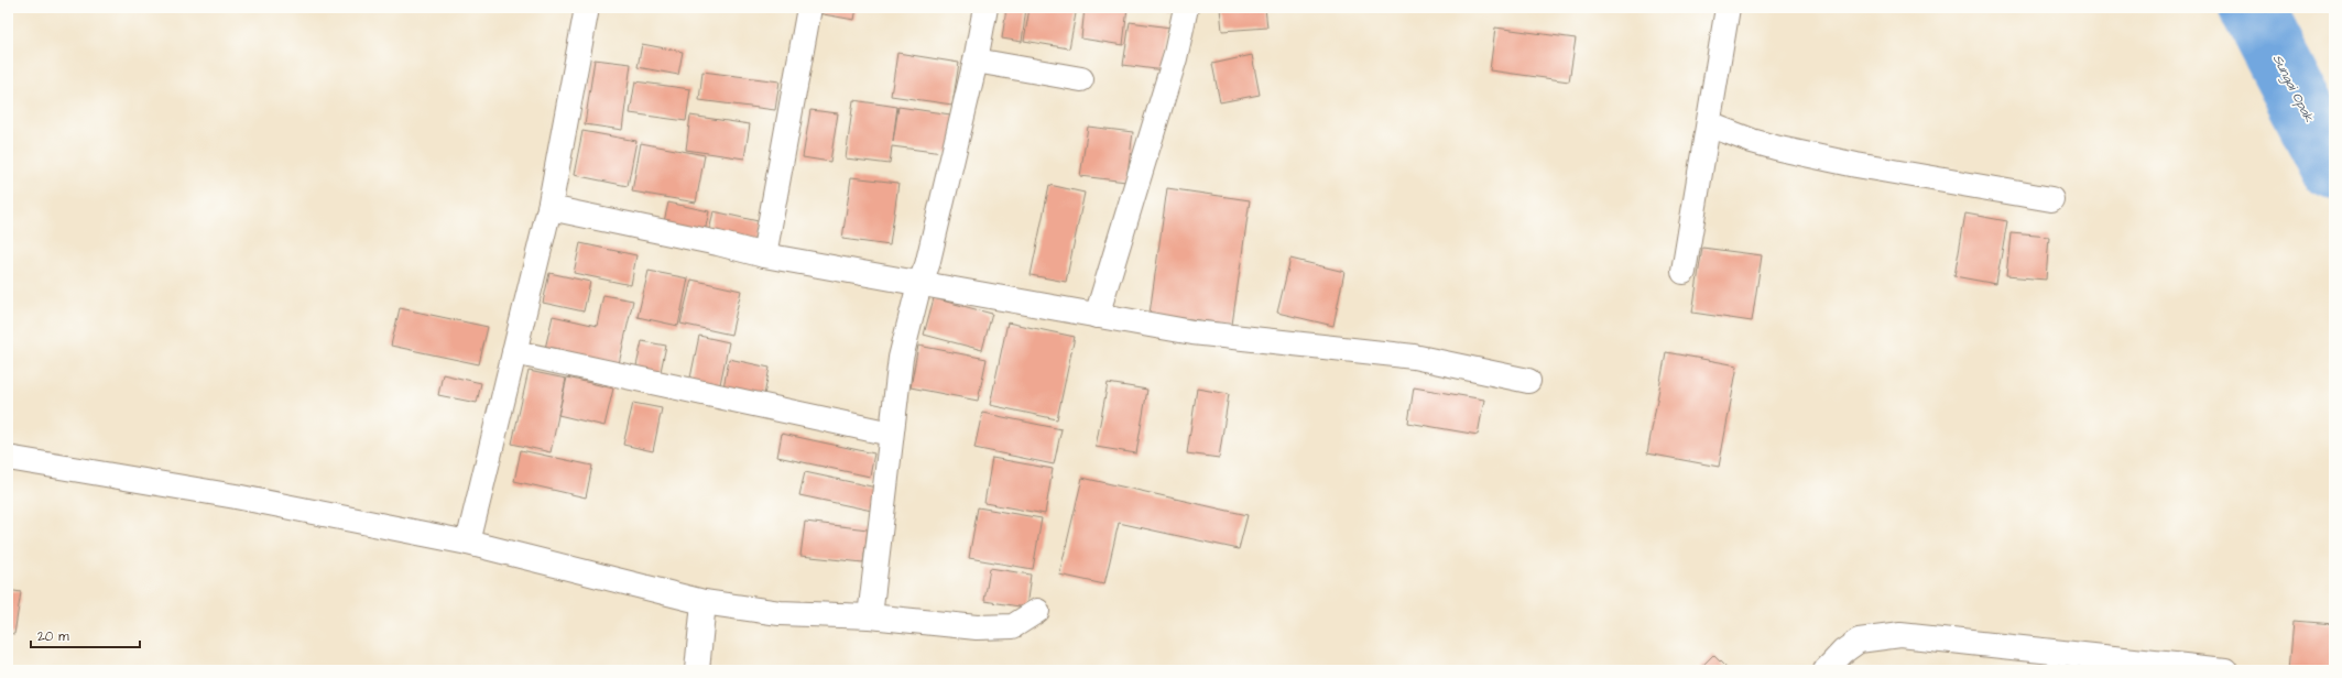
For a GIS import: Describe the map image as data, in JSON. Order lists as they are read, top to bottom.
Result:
{
  "water": ["Sungai Opak"],
  "scale_bar": "20 m"
}
